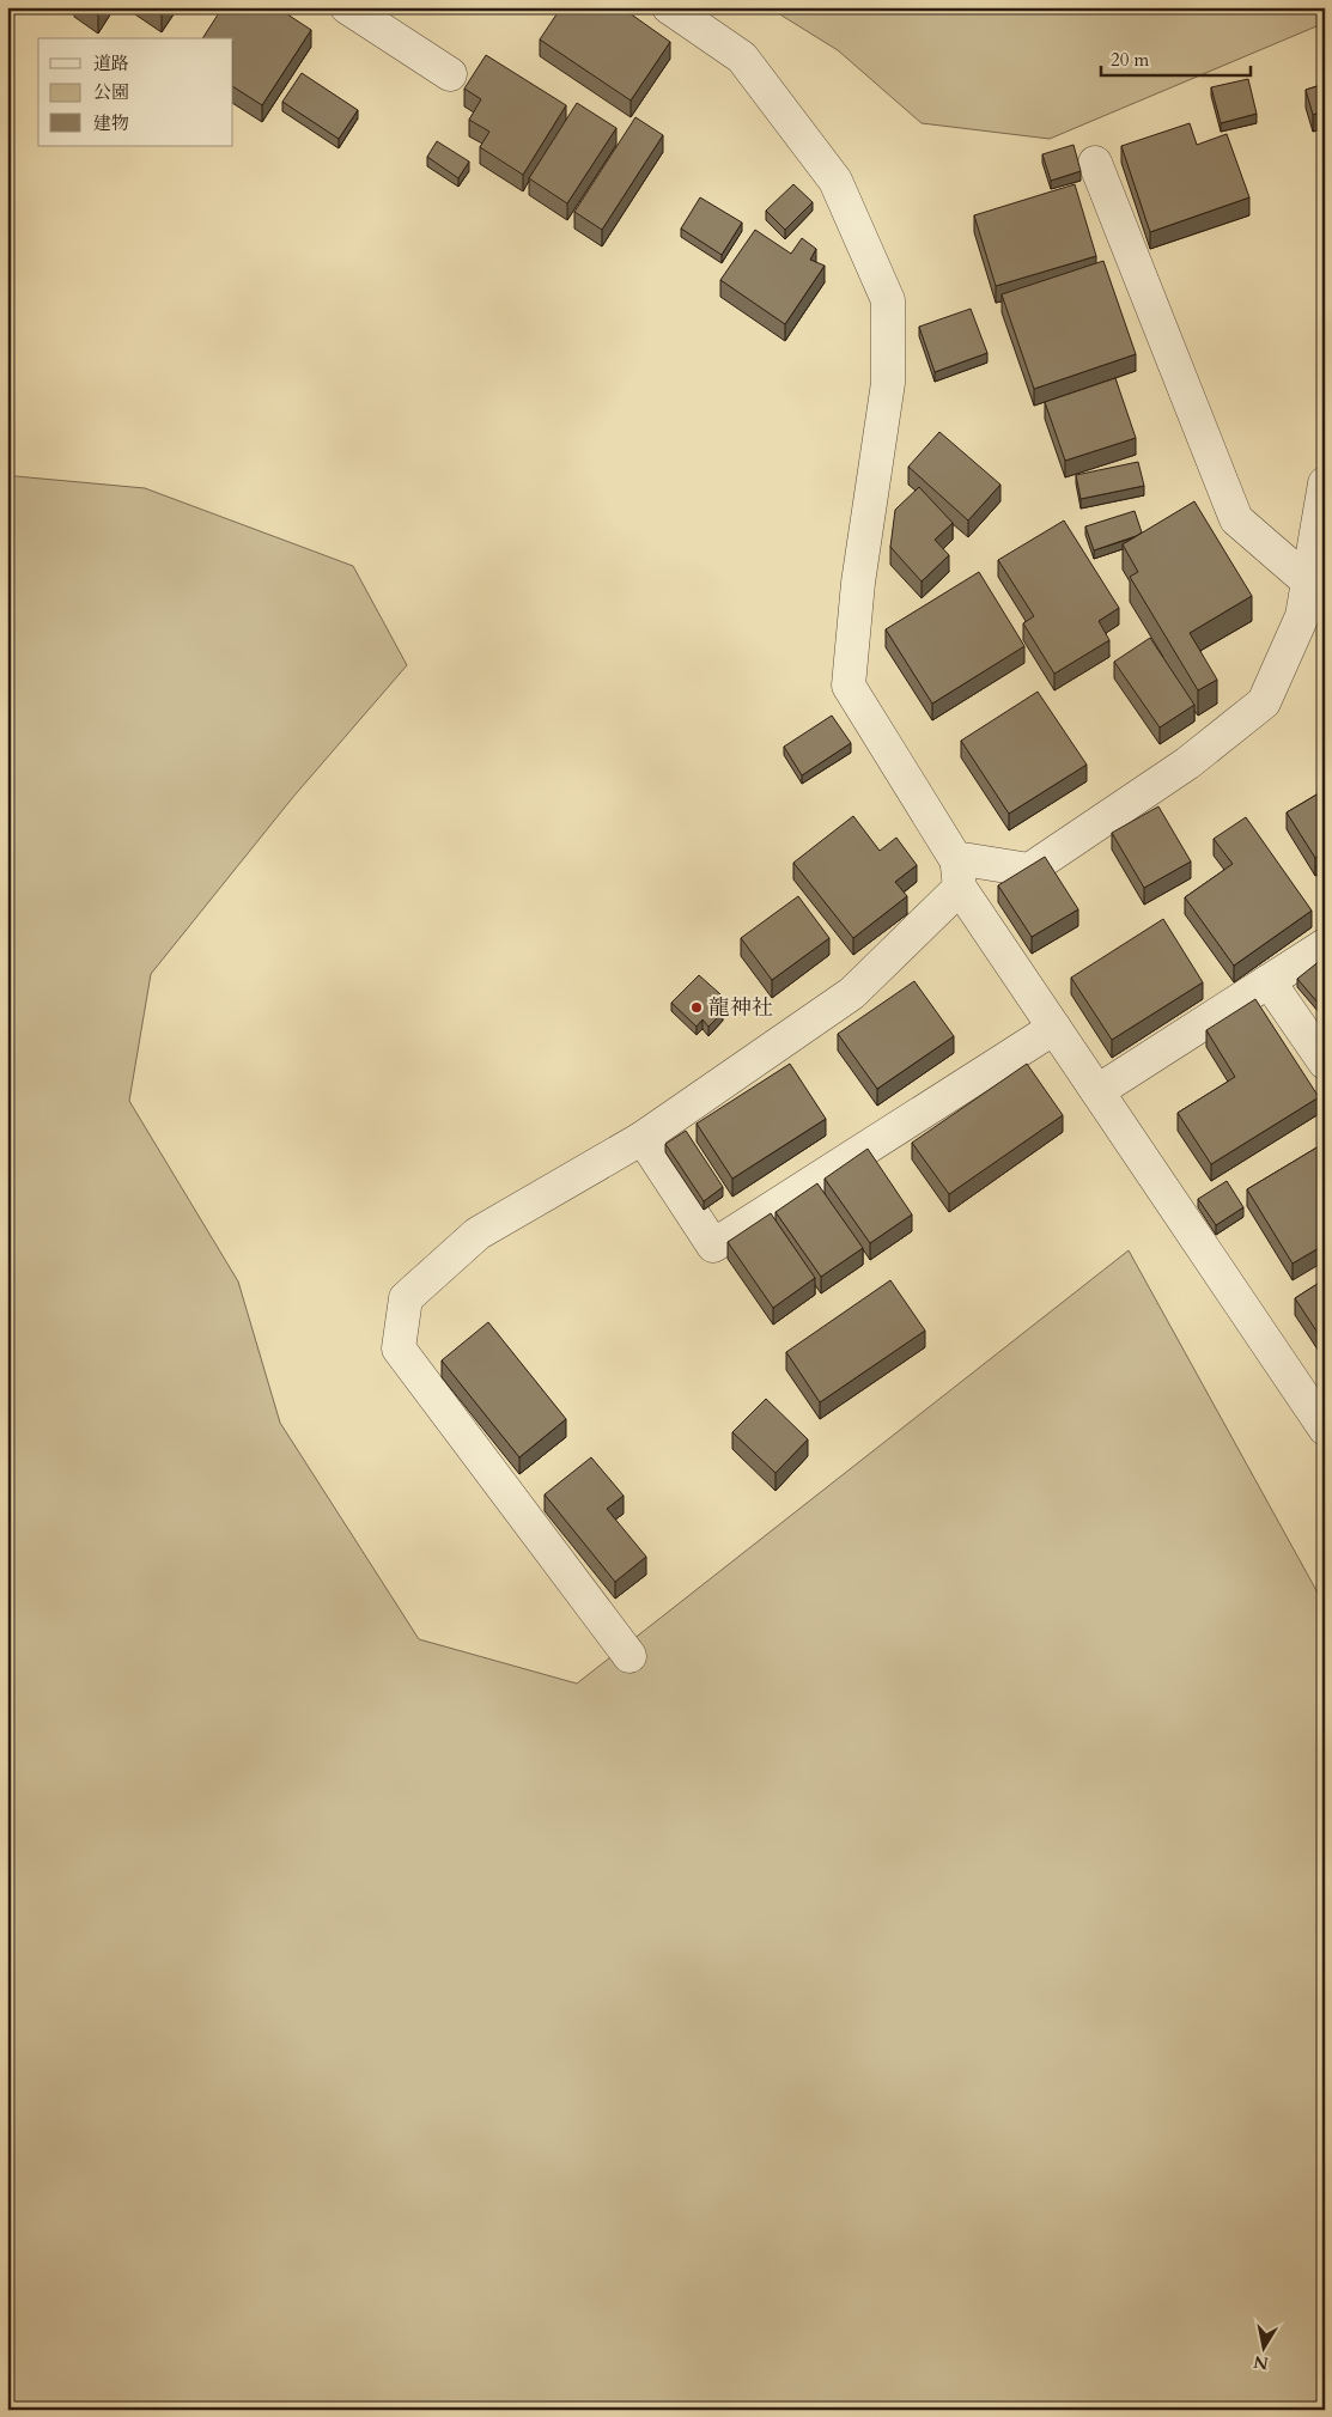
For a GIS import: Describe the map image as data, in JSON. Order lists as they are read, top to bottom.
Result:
{
  "places": ["龍神社"],
  "legend": ["道路", "公園", "建物"],
  "scale_bar": "20 m",
  "north": "bottom"
}
